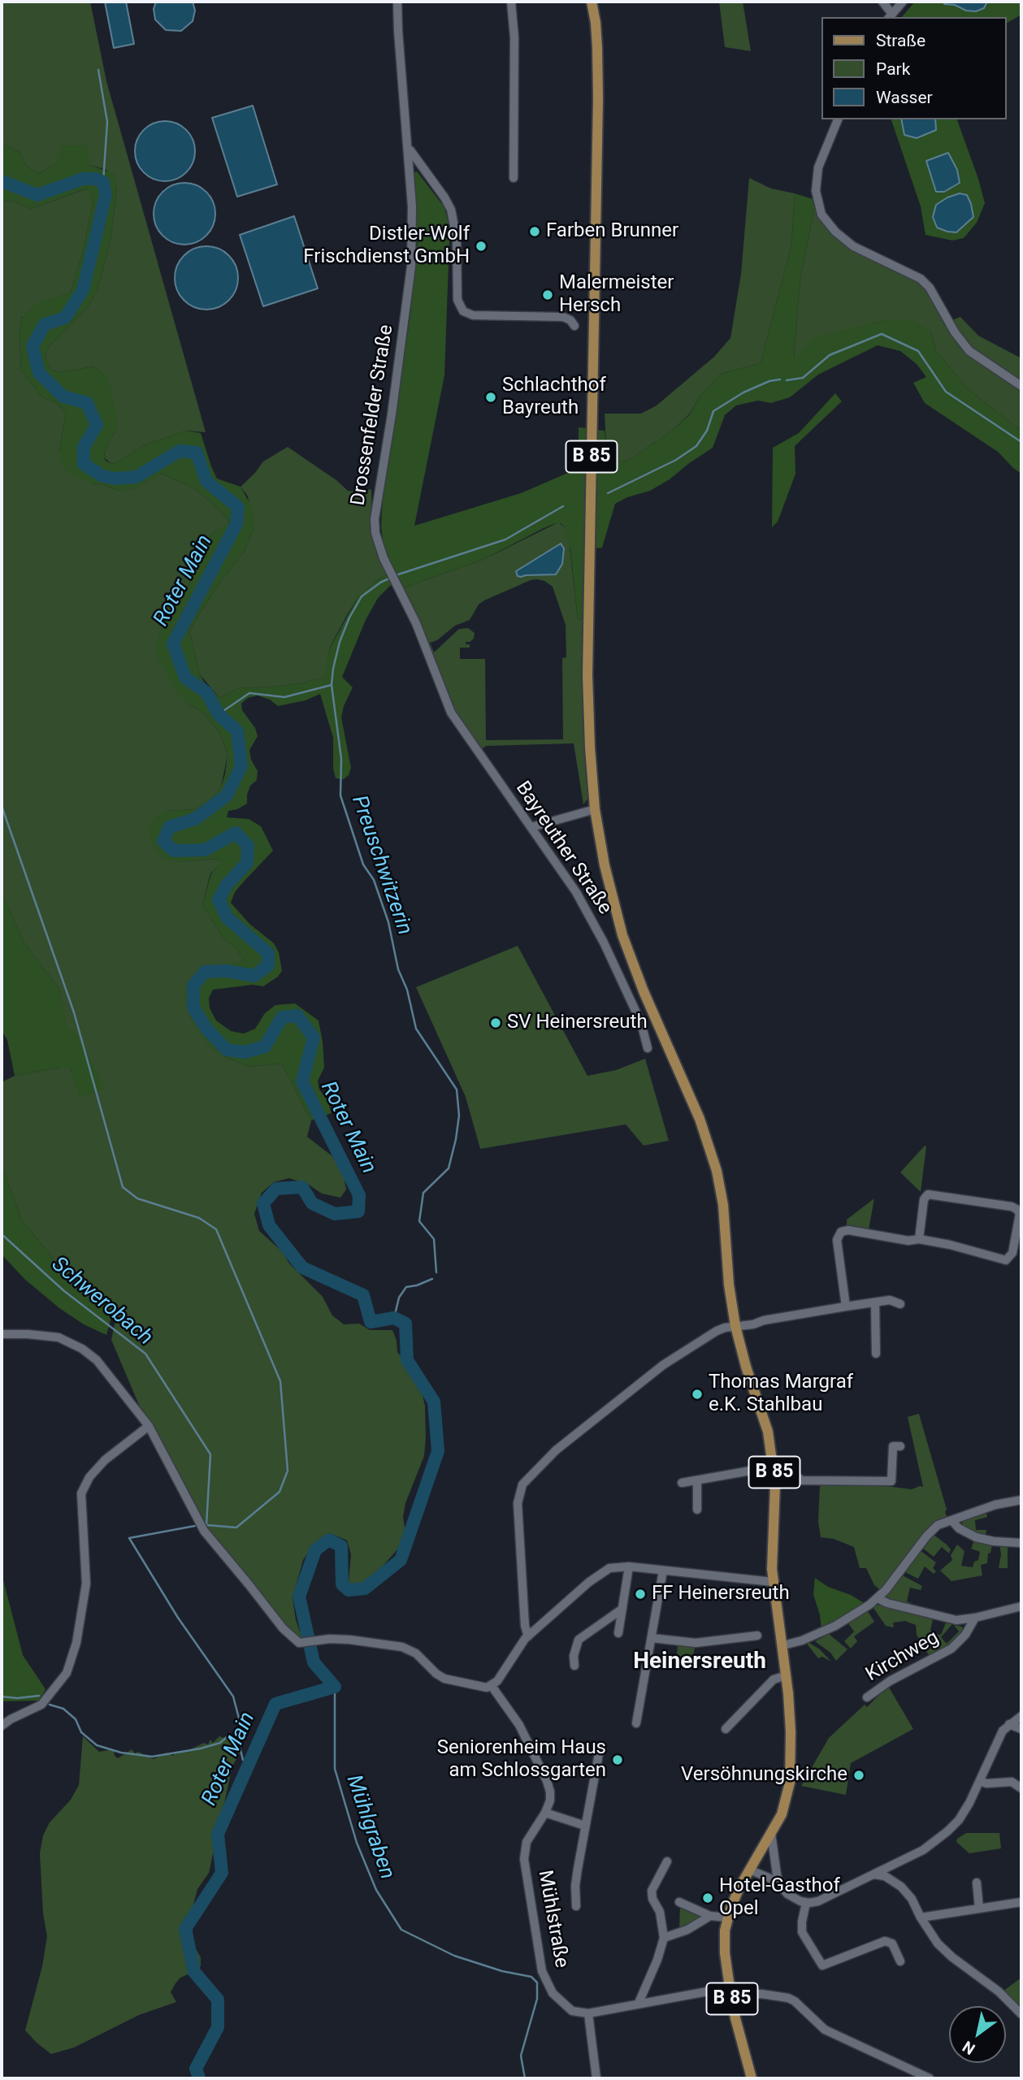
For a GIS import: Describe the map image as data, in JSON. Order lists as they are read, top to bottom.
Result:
{
  "streets": {
    "main road": ["B 85"],
    "street": [
      "Drossenfelder Straße",
      "Bayreuther Straße",
      "Kirchweg",
      "Mühlstraße"
    ]
  },
  "crossings": [
    ["Drossenfelder Straße", "Bayreuther Straße"]
  ],
  "districts": ["Heinersreuth"],
  "water": [
    "Roter Main",
    "Preuschwitzerin",
    "Schwerobach",
    "Mühlgraben"
  ],
  "places": [
    "Farben Brunner",
    "Distler-Wolf Frischdienst GmbH",
    "Malermeister Hersch",
    "Schlachthof Bayreuth",
    "SV Heinersreuth",
    "Thomas Margraf e.K. Stahlbau",
    "FF Heinersreuth",
    "Seniorenheim Haus am Schlossgarten",
    "Versöhnungskirche",
    "Hotel-Gasthof Opel"
  ],
  "legend": ["Straße", "Park", "Wasser"],
  "north": "bottom left"
}
